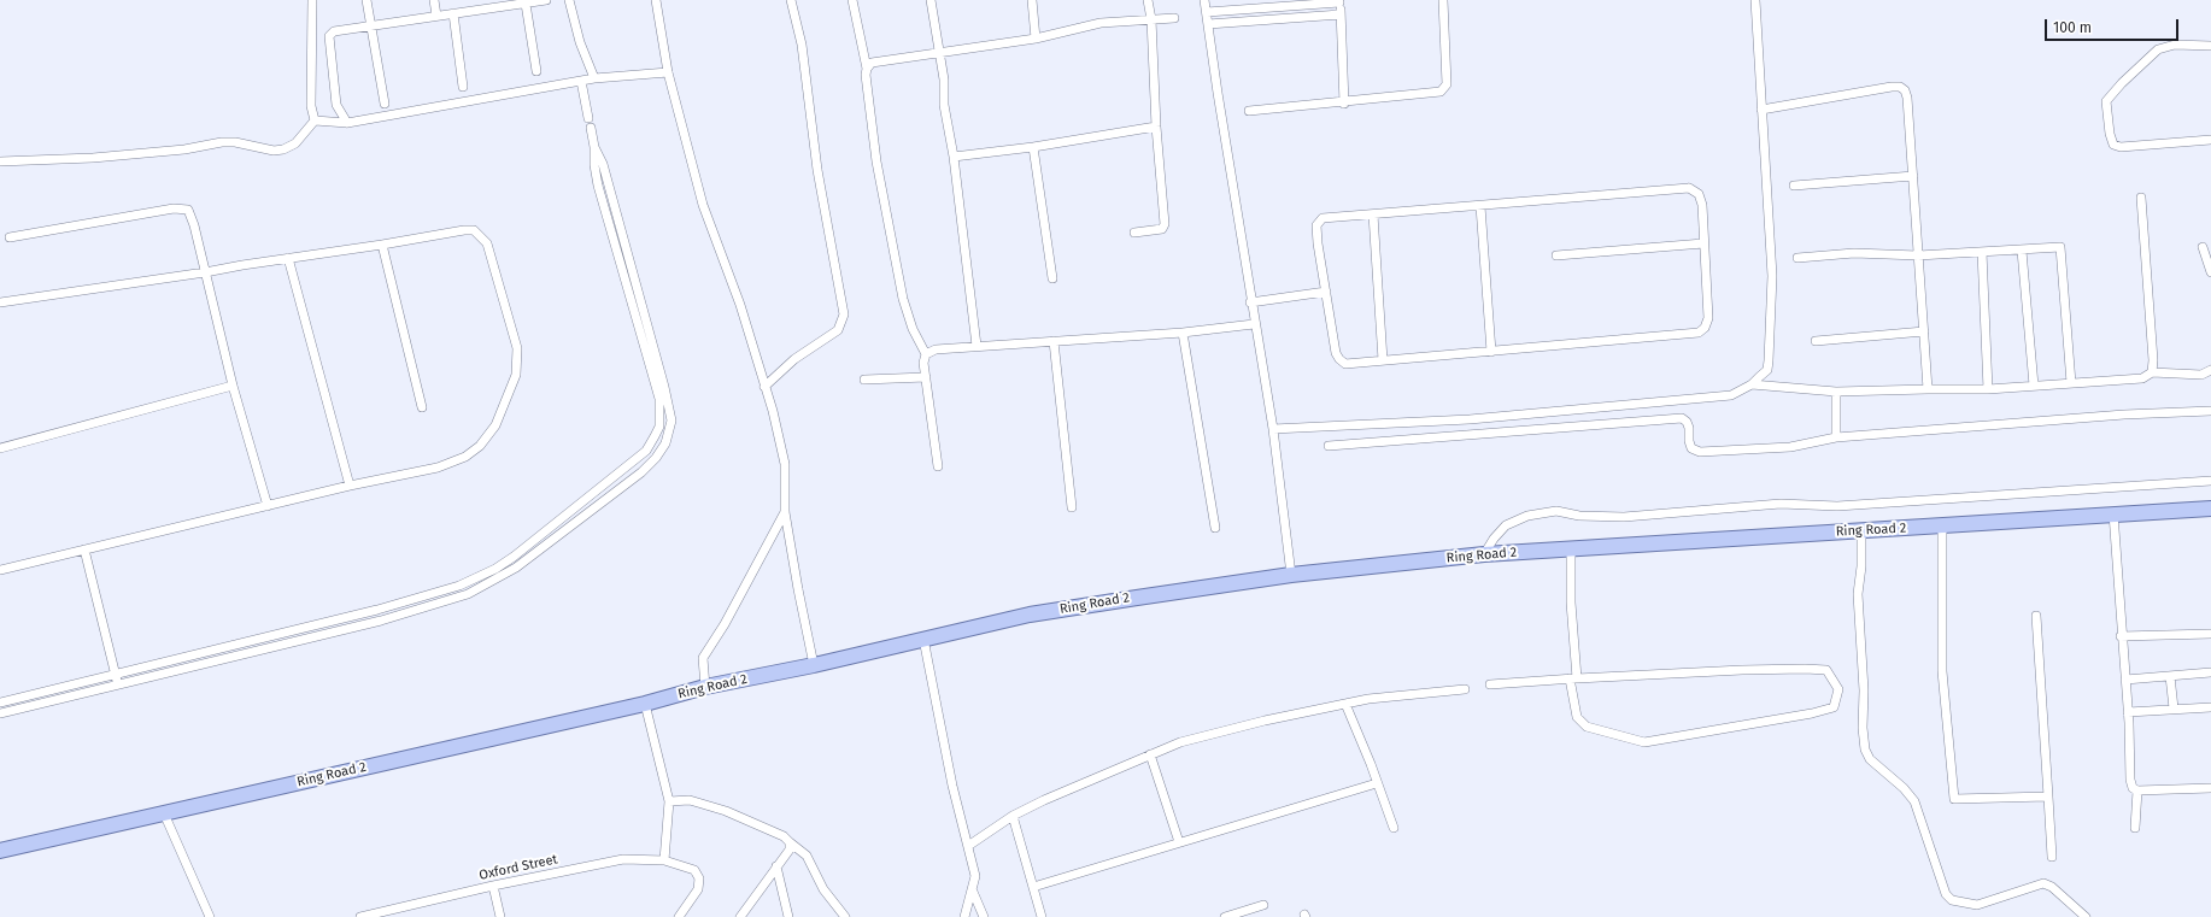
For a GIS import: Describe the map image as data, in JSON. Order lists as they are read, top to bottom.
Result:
{
  "streets": {
    "main road": ["Ring Road 2"],
    "street": ["Oxford Street"]
  },
  "scale_bar": "100 m"
}
